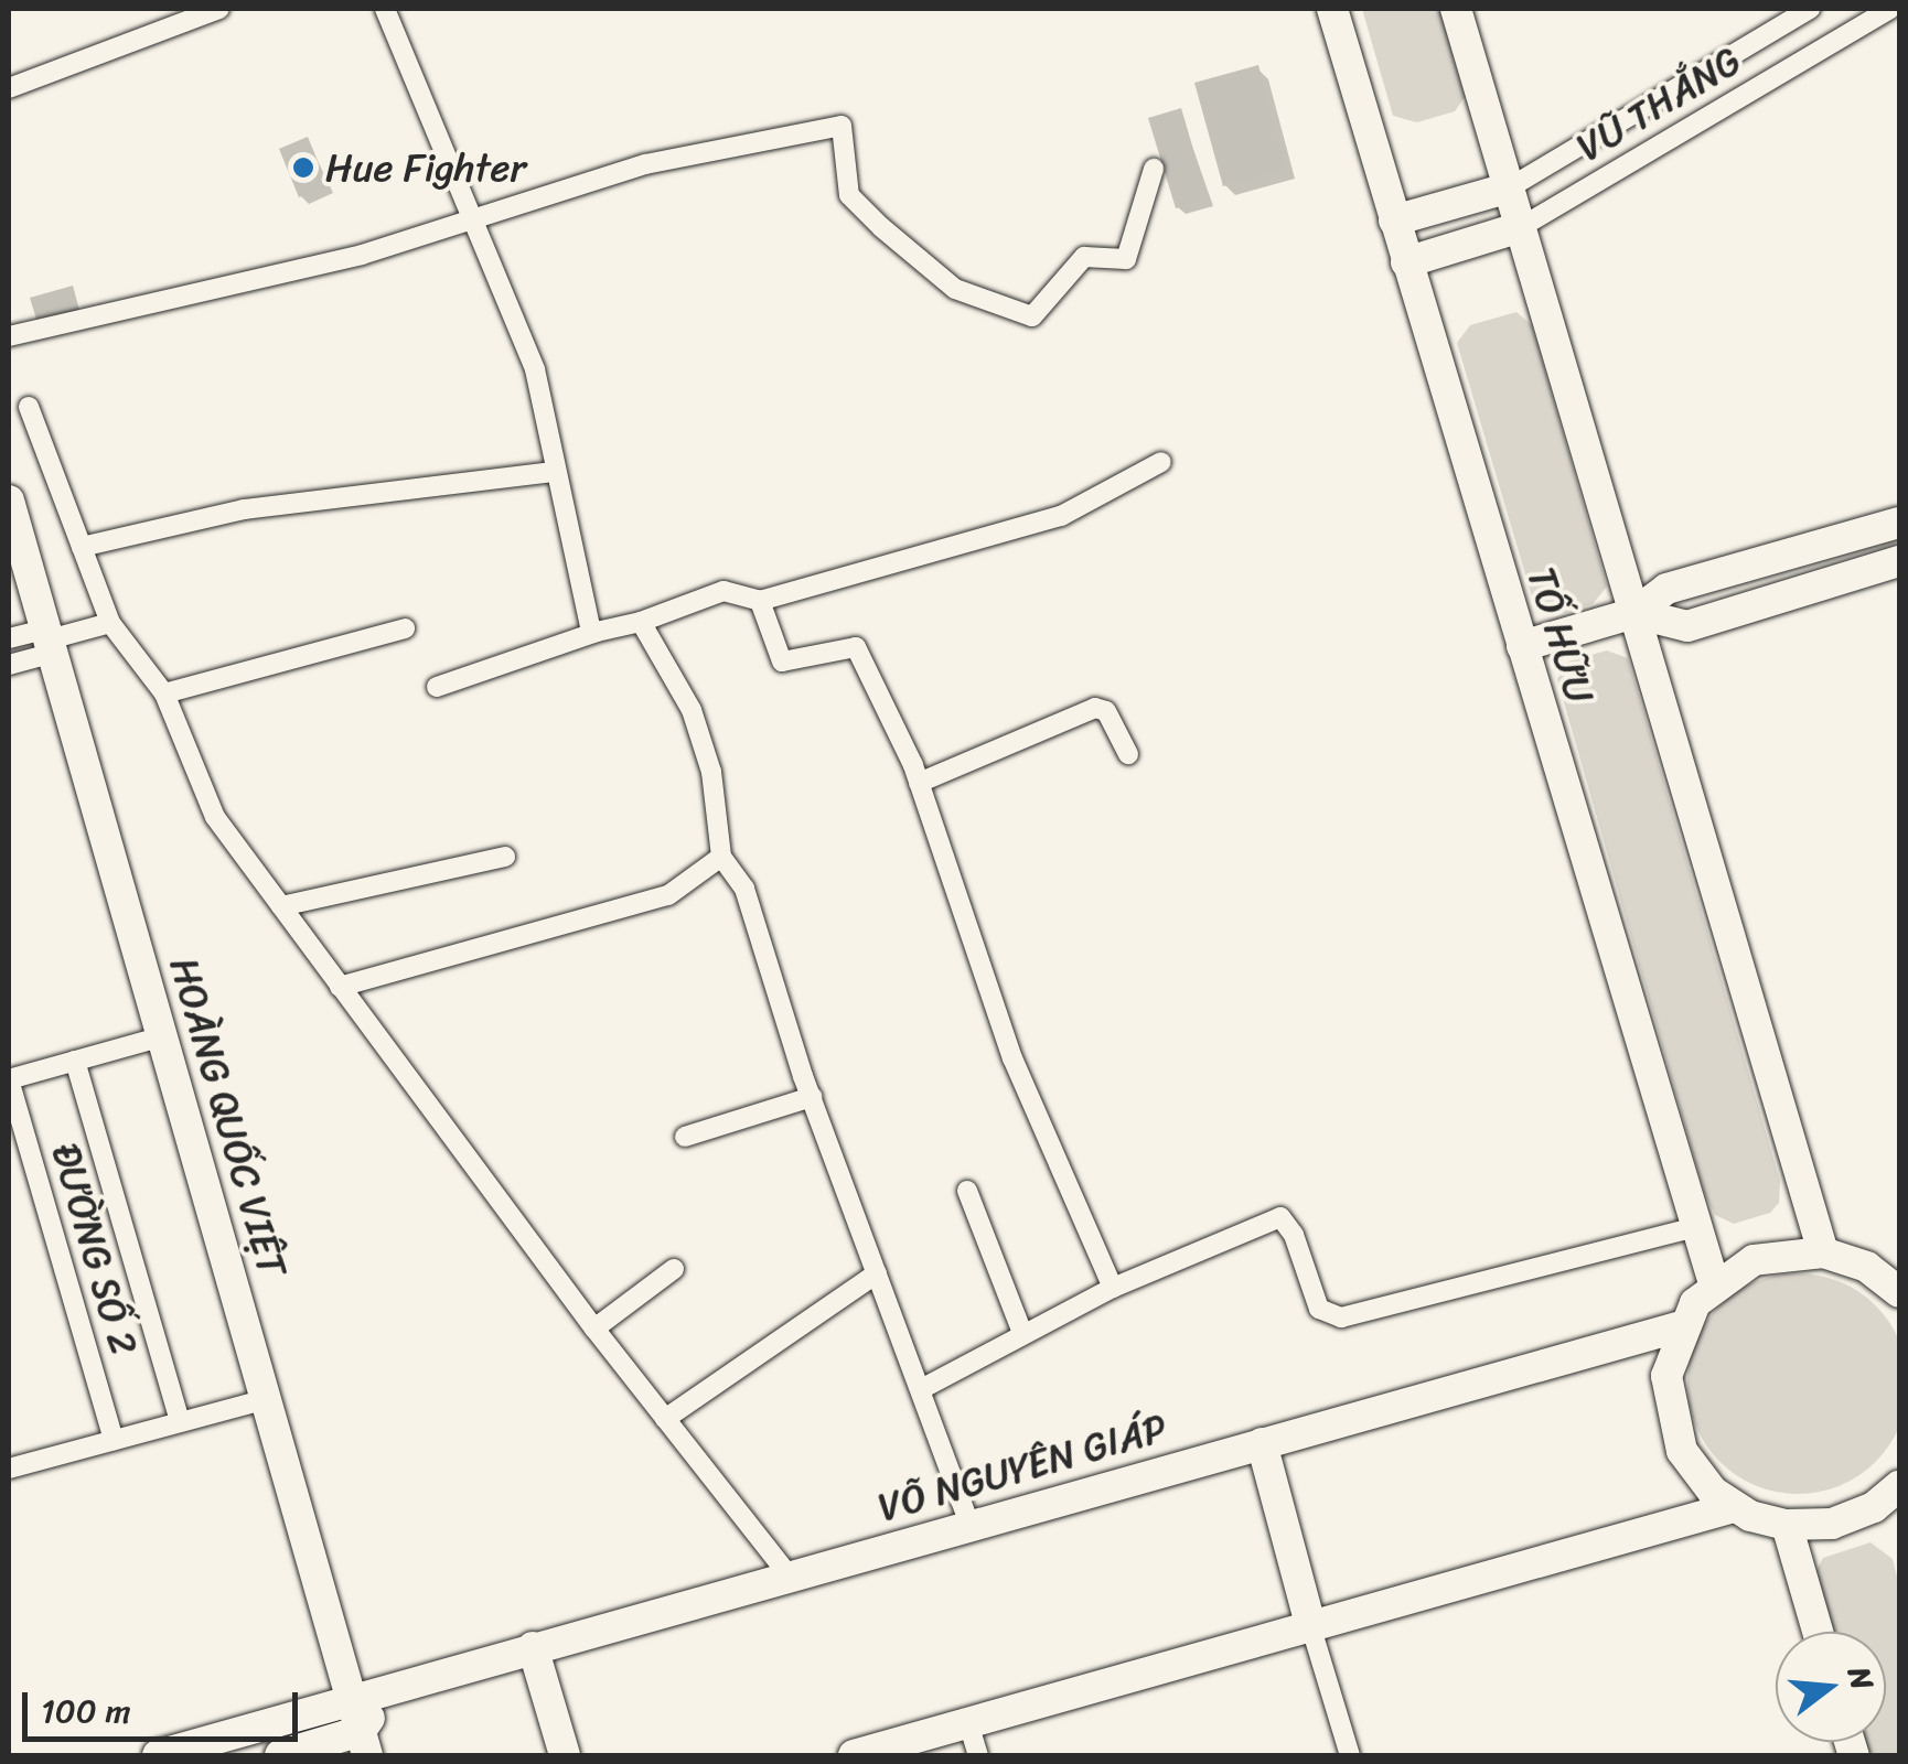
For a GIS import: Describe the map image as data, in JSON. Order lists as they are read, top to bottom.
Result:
{
  "streets": {
    "street": [
      "VŨ THẮNG",
      "TỐ HỮU",
      "HOÀNG QUỐC VIỆT",
      "ĐƯỜNG SỐ 2",
      "VÕ NGUYÊN GIÁP"
    ]
  },
  "crossings": [
    ["VŨ THẮNG", "TỐ HỮU"],
    ["HOÀNG QUỐC VIỆT", "VÕ NGUYÊN GIÁP"]
  ],
  "places": ["Hue Fighter"],
  "scale_bar": "100 m",
  "north": "right"
}
